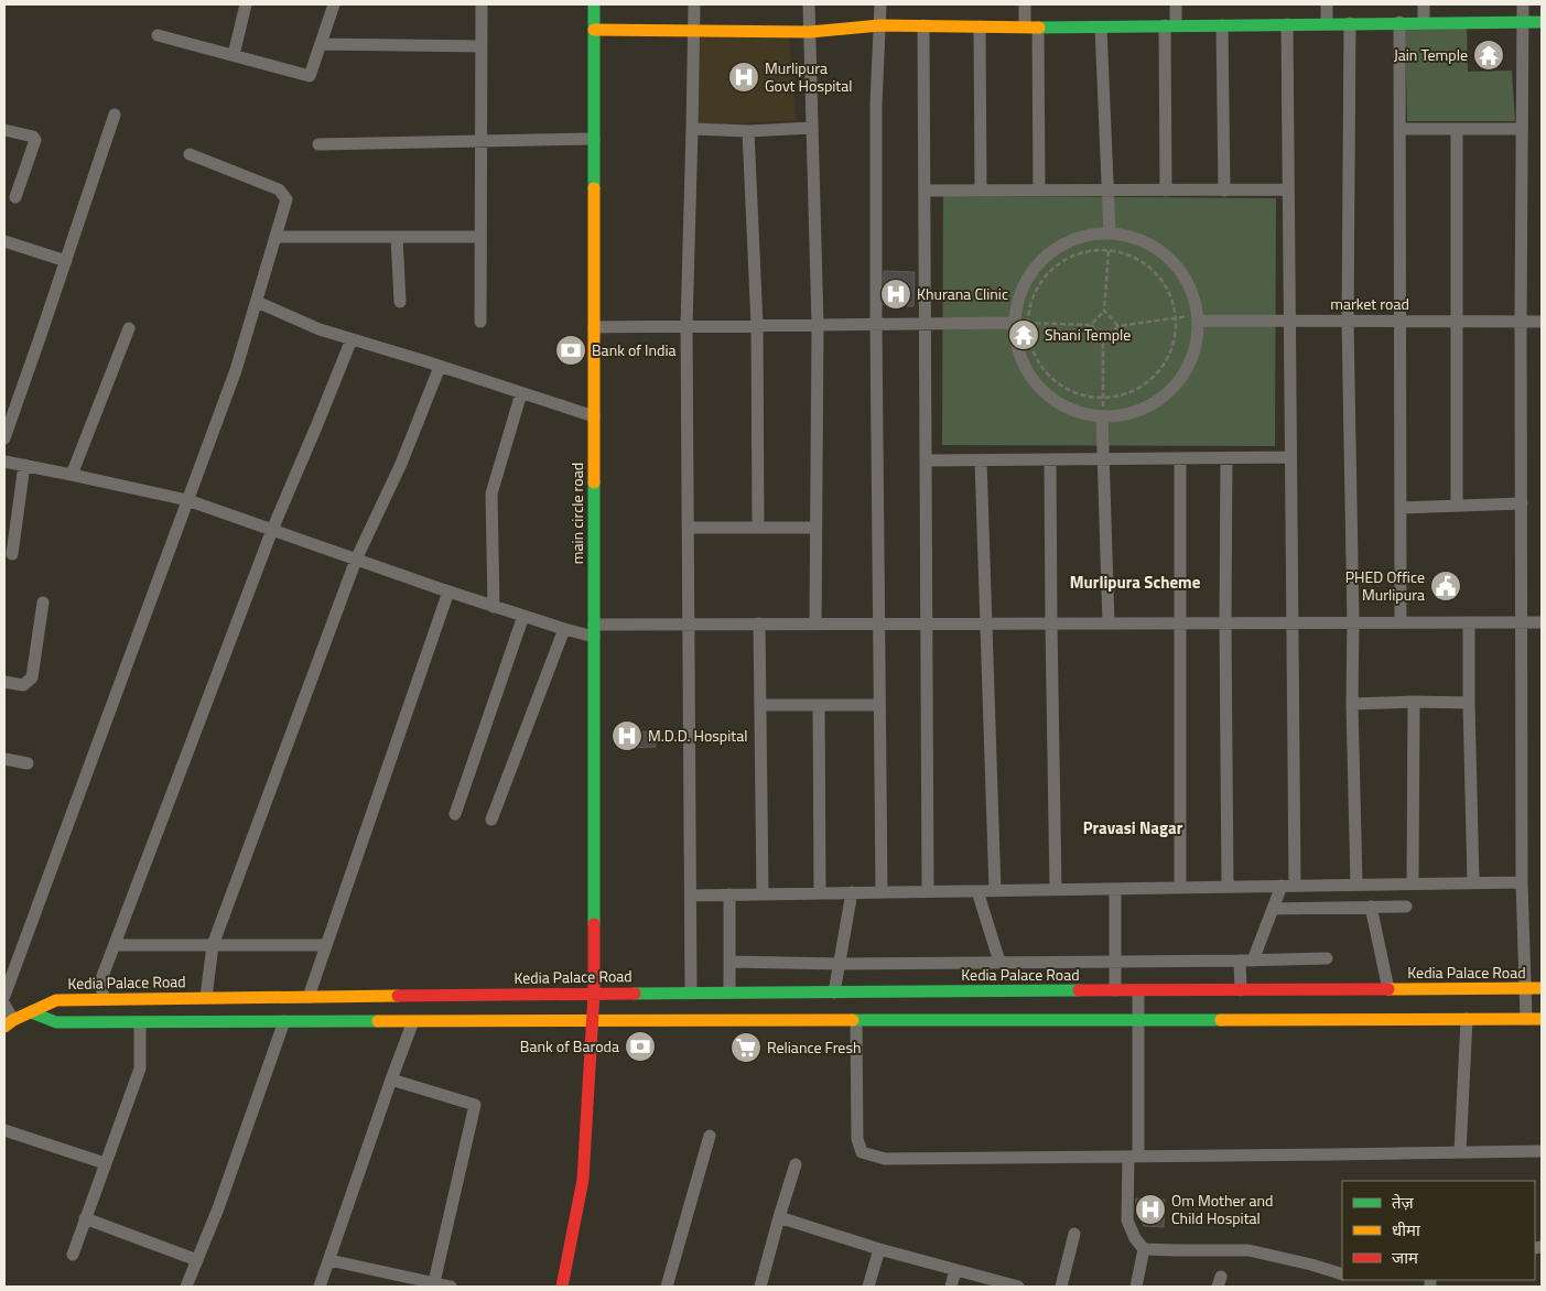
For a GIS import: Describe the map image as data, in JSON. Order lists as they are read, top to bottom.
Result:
{
  "streets": {
    "street": ["market road", "main circle road", "Kedia Palace Road"]
  },
  "crossings": [
    ["main circle road", "Kedia Palace Road"]
  ],
  "districts": ["Murlipura Scheme", "Pravasi Nagar"],
  "places": {
    "temple": ["Jain Temple", "Shani Temple"],
    "hospital": [
      "Murlipura Govt Hospital",
      "Khurana Clinic",
      "M.D.D. Hospital",
      "Om Mother and Child Hospital"
    ],
    "bank": ["Bank of India", "Bank of Baroda"],
    "public building": ["PHED Office Murlipura"],
    "supermarket": ["Reliance Fresh"]
  },
  "legend": ["तेज़", "धीमा", "जाम"]
}
